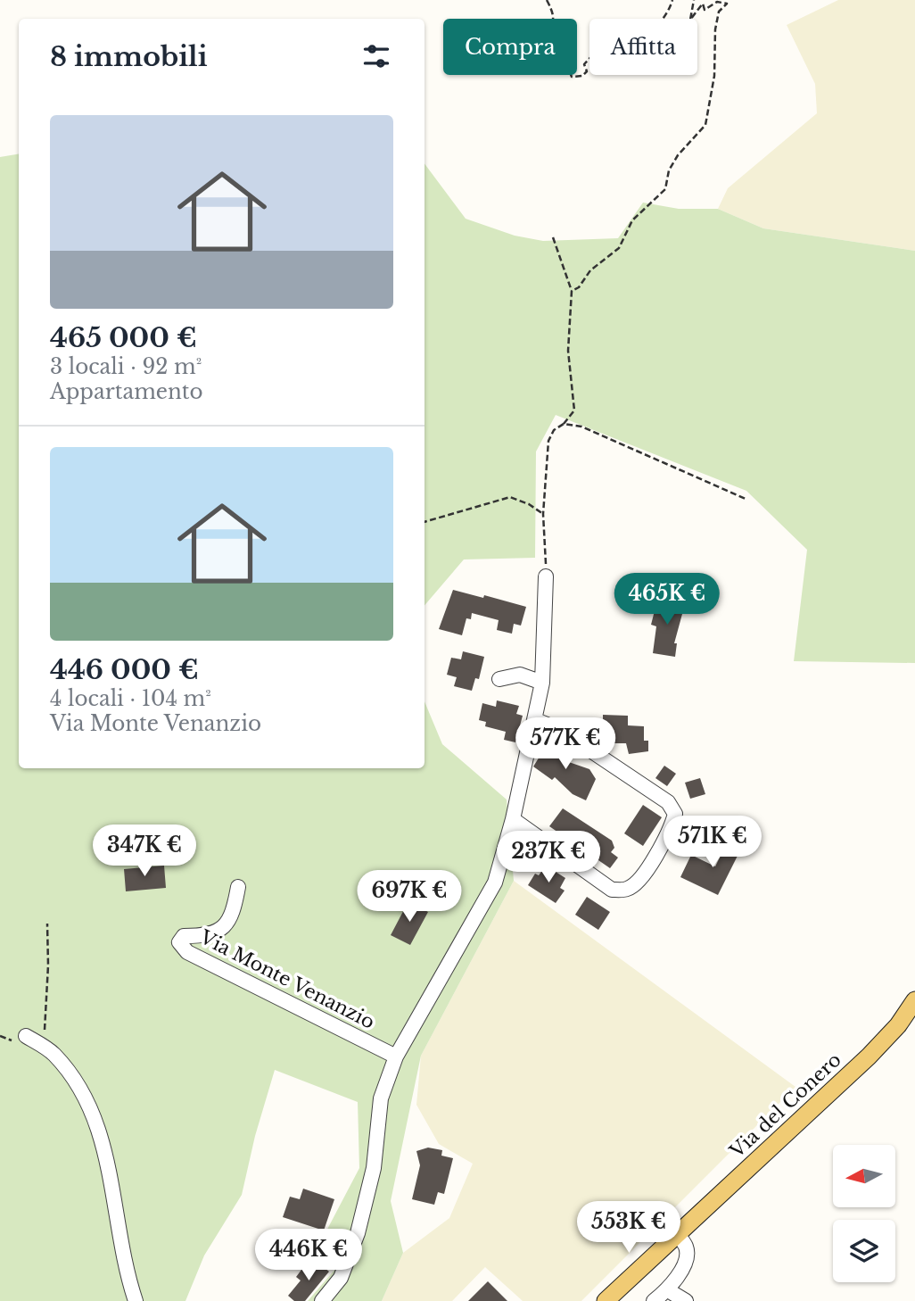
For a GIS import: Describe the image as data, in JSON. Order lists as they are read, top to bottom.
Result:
{
  "streets": {
    "main road": ["Via del Conero"],
    "street": ["Via Monte Venanzio"]
  },
  "north": "left",
  "page": {
    "chip": ["Compra", "Affitta"],
    "heading": "8 immobili",
    "list": [
      {
        "name": "465 000 €",
        "note": "3 locali · 92 m² · Appartamento"
      },
      {
        "name": "446 000 €",
        "note": "4 locali · 104 m² · Via Monte Venanzio"
      }
    ],
    "price": [
      "465K €",
      "577K €",
      "571K €",
      "347K €",
      "237K €",
      "697K €",
      "553K €",
      "446K €"
    ]
  }
}
